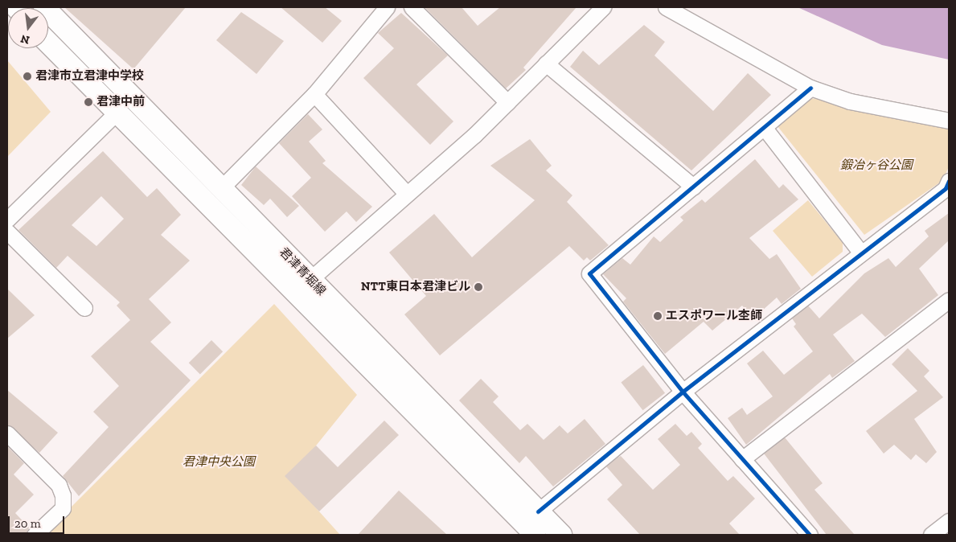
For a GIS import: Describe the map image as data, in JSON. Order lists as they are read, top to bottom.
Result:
{
  "streets": {
    "main road": ["君津青堀線"]
  },
  "parks": ["鍛冶ヶ谷公園", "君津中央公園"],
  "places": [
    "君津市立君津中学校",
    "君津中前",
    "NTT東日本君津ビル",
    "エスポワール杢師"
  ],
  "scale_bar": "20 m",
  "north": "bottom"
}
